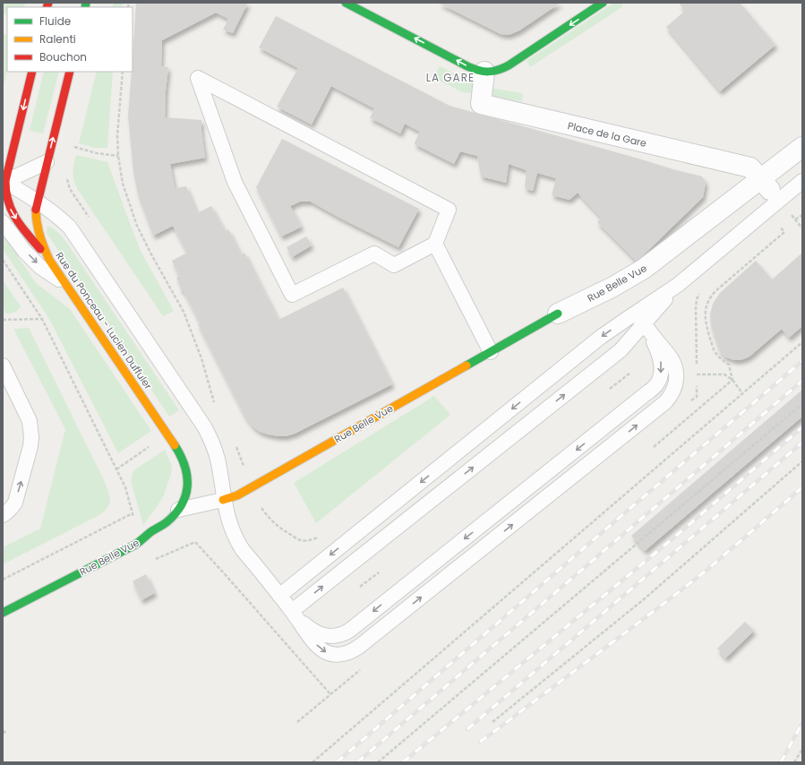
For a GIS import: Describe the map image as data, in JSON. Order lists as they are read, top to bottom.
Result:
{
  "streets": {
    "main road": ["Rue Belle Vue", "Rue du Ponceau - Lucien Duffuler"],
    "street": ["Place de la Gare"]
  },
  "crossings": [
    ["Place de la Gare", "Rue Belle Vue"],
    ["Rue Belle Vue", "Rue du Ponceau - Lucien Duffuler"]
  ],
  "districts": ["LA GARE"],
  "legend": ["Fluide", "Ralenti", "Bouchon"]
}
